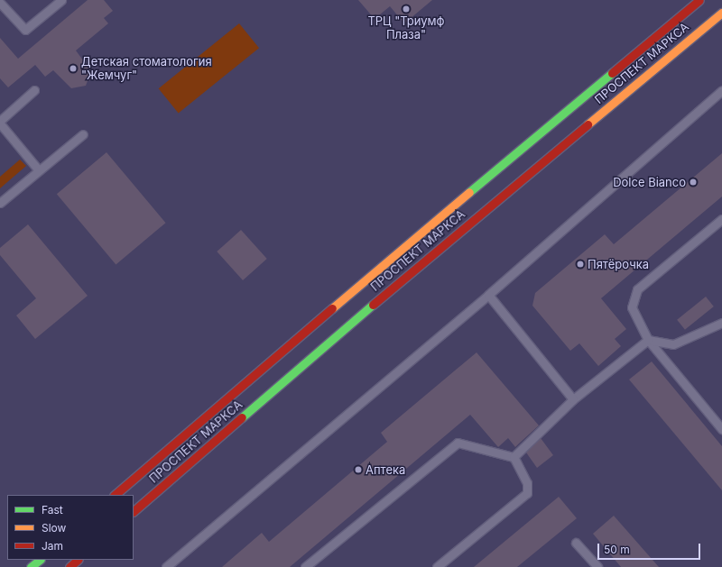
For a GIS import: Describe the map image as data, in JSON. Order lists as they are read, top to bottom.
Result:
{
  "streets": {
    "main road": ["ПРОСПЕКТ МАРКСА"]
  },
  "places": [
    "ТРЦ \"Триумф Плаза\"",
    "Детская стоматология \"Жемчуг\"",
    "Dolce Bianco",
    "Пятёрочка",
    "Аптека"
  ],
  "legend": ["Fast", "Slow", "Jam"],
  "scale_bar": "50 m"
}
